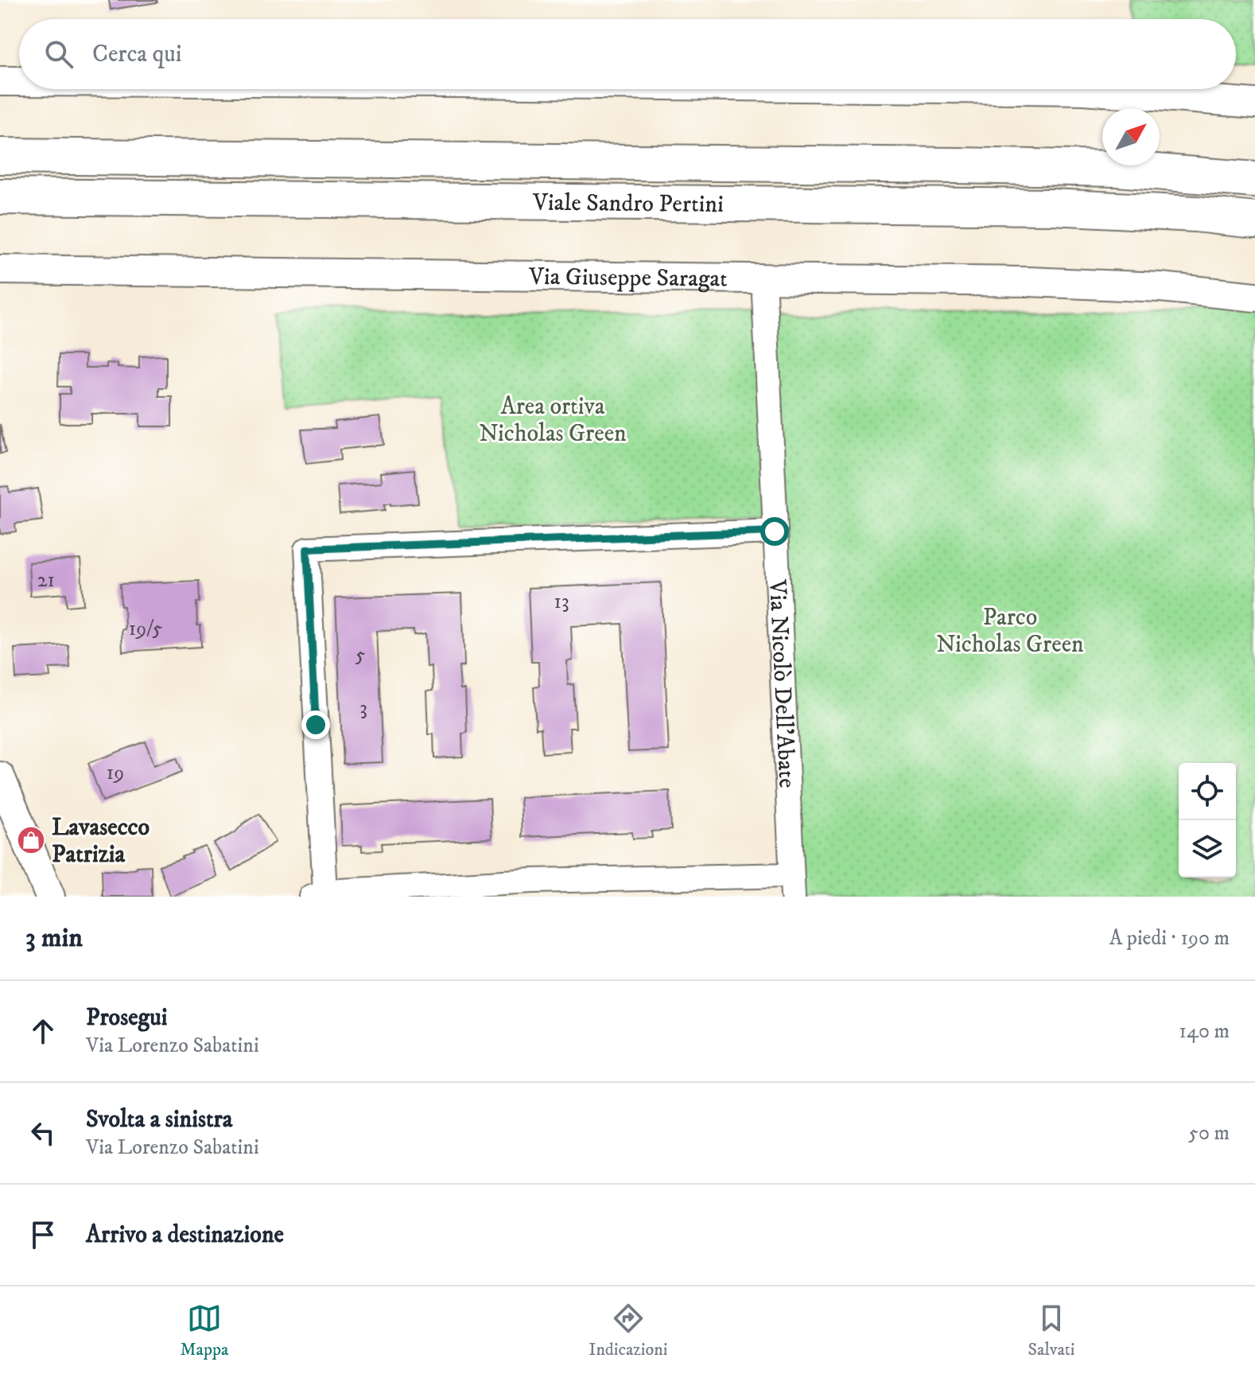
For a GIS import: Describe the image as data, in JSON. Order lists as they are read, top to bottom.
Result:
{
  "streets": {
    "highway": ["Viale Sandro Pertini"],
    "street": ["Via Giuseppe Saragat", "Via Nicolò Dell'Abate"]
  },
  "crossings": [
    ["Via Giuseppe Saragat", "Via Nicolò Dell'Abate"]
  ],
  "parks": ["Area ortiva Nicholas Green", "Parco Nicholas Green"],
  "places": {
    "shop": ["Lavasecco Patrizia"]
  },
  "house_numbers": [
    "21",
    "13",
    "19/5",
    "5",
    "3",
    "19"
  ],
  "north": "top right",
  "page": {
    "search": "Cerca qui",
    "heading": ["3 min", "A piedi · 190 m"],
    "list": [
      ["Prosegui", "Via Lorenzo Sabatini", "140 m"],
      ["Svolta a sinistra", "Via Lorenzo Sabatini", "50 m"],
      "Arrivo a destinazione"
    ],
    "nav": ["Mappa", "Indicazioni", "Salvati"]
  }
}
